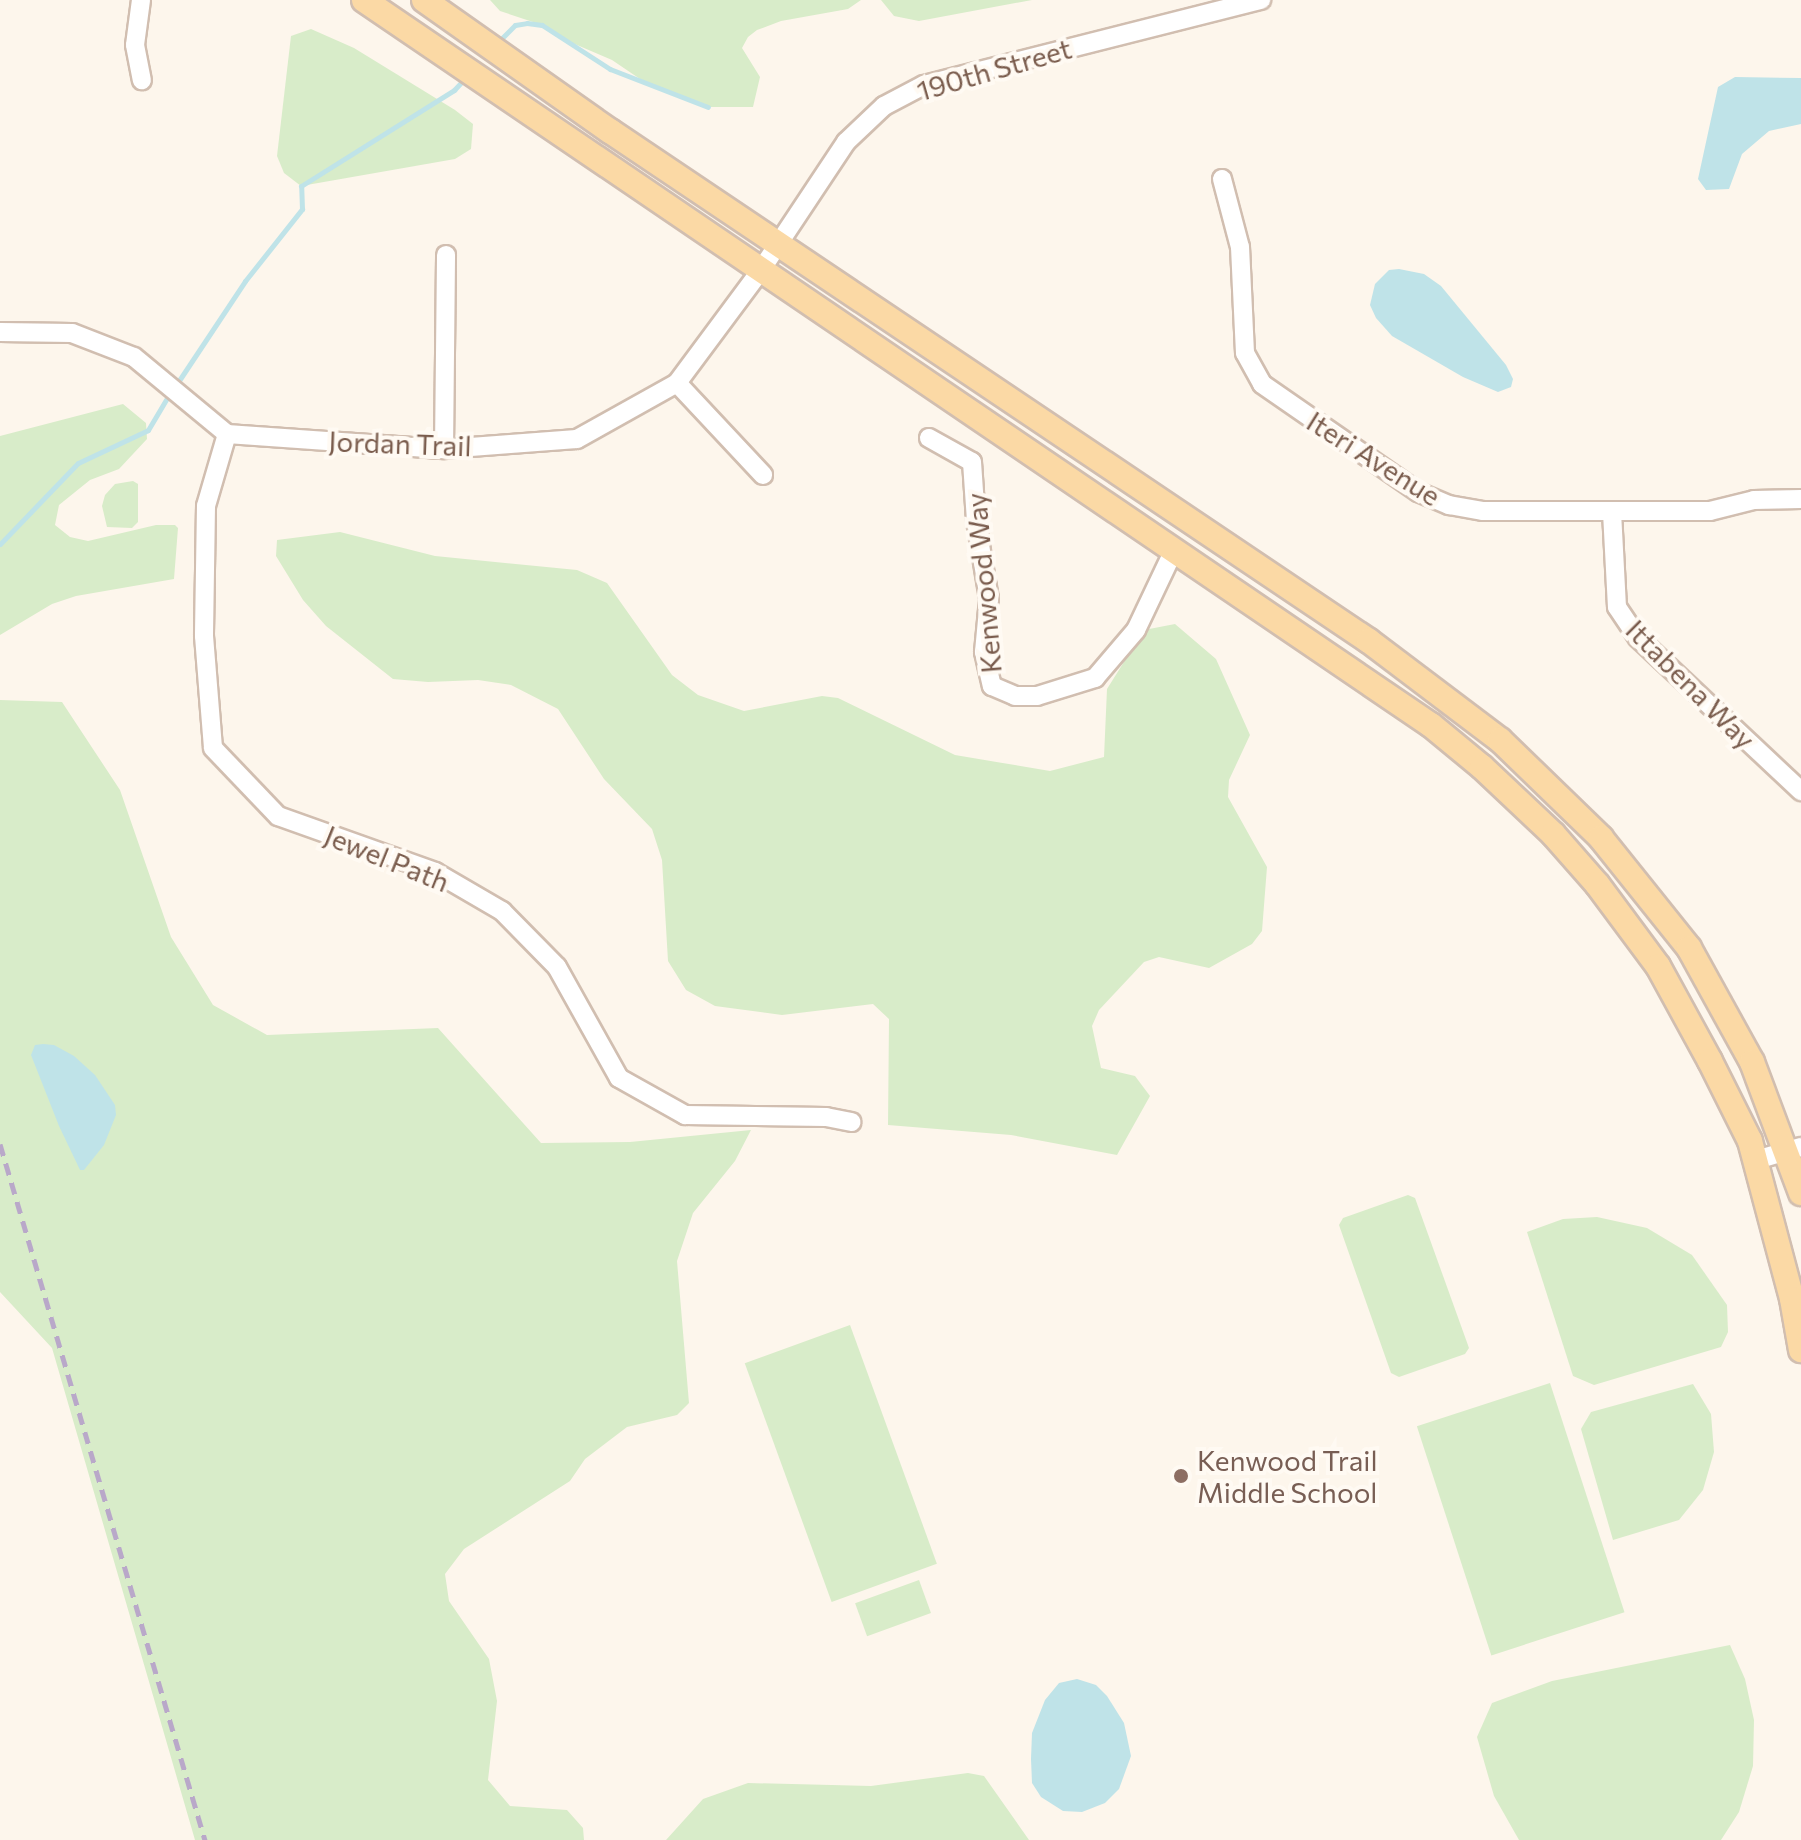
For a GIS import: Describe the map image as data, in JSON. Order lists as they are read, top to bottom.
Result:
{
  "streets": {
    "street": [
      "190th Street",
      "Jordan Trail",
      "Iteri Avenue",
      "Kenwood Way",
      "Ittabena Way",
      "Jewel Path"
    ]
  },
  "crossings": [
    ["190th Street", "Jordan Trail"],
    ["Jordan Trail", "Jewel Path"],
    ["Iteri Avenue", "Ittabena Way"]
  ],
  "places": ["Kenwood Trail Middle School"]
}
